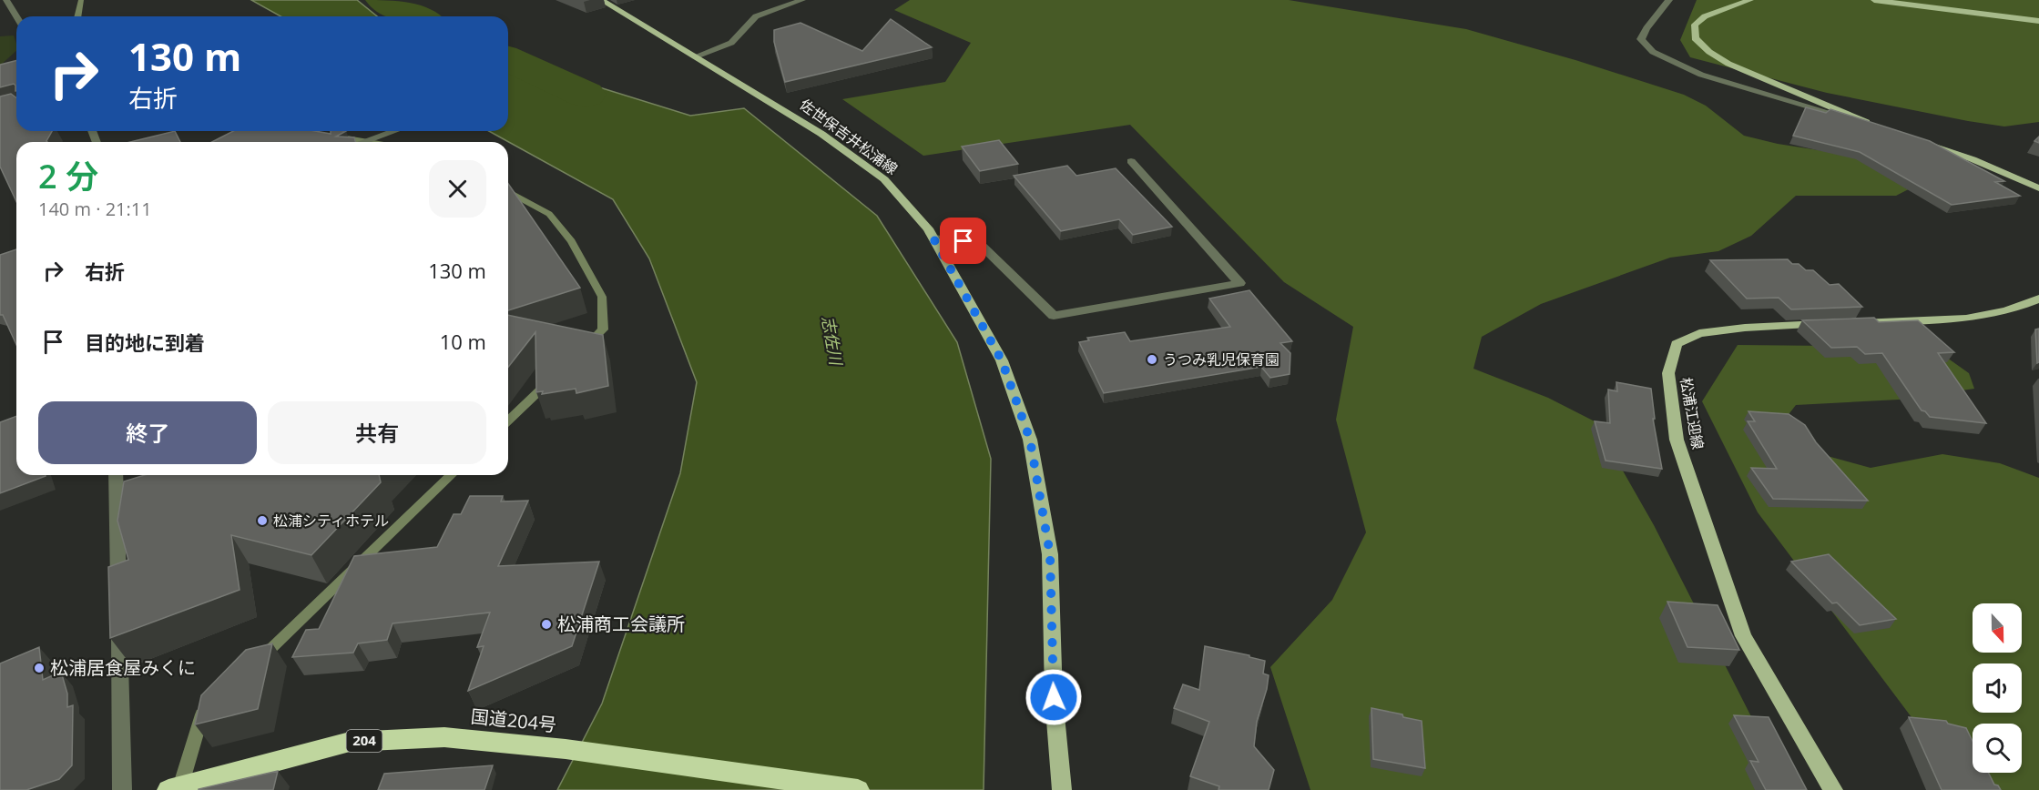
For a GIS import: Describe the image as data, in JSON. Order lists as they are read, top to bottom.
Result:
{
  "streets": {
    "highway": ["国道204号", "204"],
    "main road": ["佐世保吉井松浦線", "松浦江迎線"]
  },
  "water": ["志佐川"],
  "places": [
    "うつみ乳児保育園",
    "松浦シティホテル",
    "松浦商工会議所",
    "松浦居食屋みくに"
  ],
  "north": "bottom",
  "page": {
    "turn": ["130 m", "右折"],
    "heading": ["2 分", "140 m · 21:11"],
    "list": [
      {
        "name": "右折",
        "value": "130 m"
      },
      {
        "name": "目的地に到着",
        "value": "10 m"
      }
    ],
    "buttons": ["終了", "共有"]
  }
}
